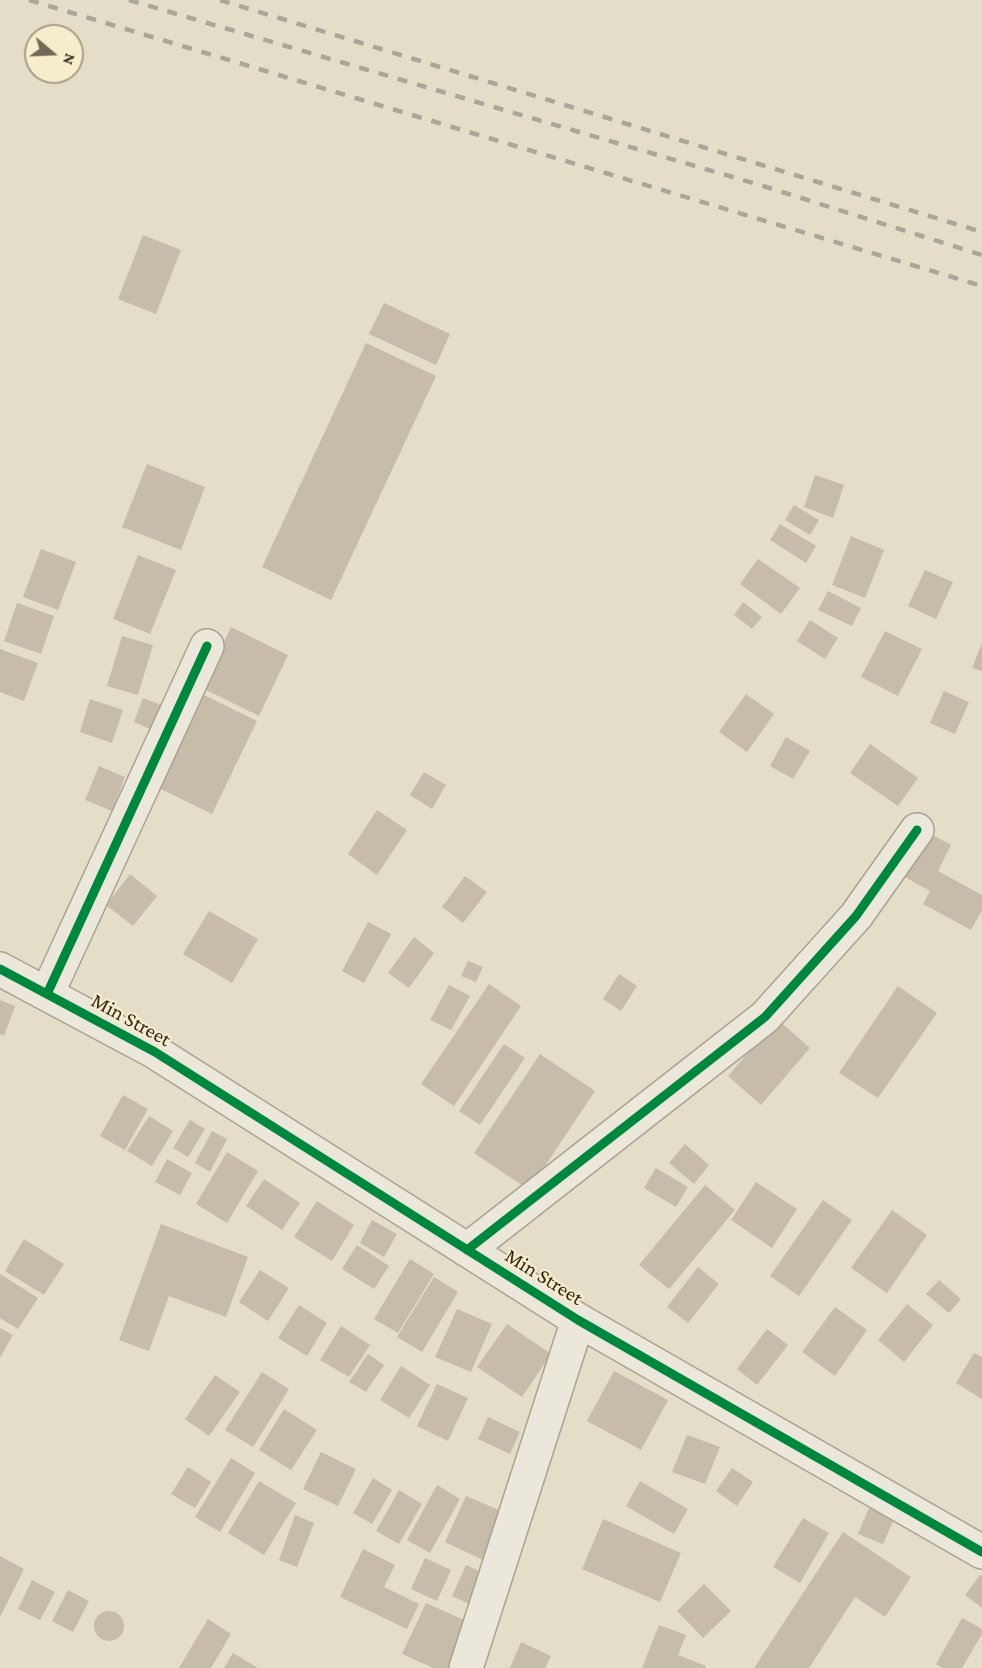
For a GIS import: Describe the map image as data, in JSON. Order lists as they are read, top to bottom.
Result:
{
  "streets": {
    "street": ["Min Street"]
  },
  "north": "right"
}
